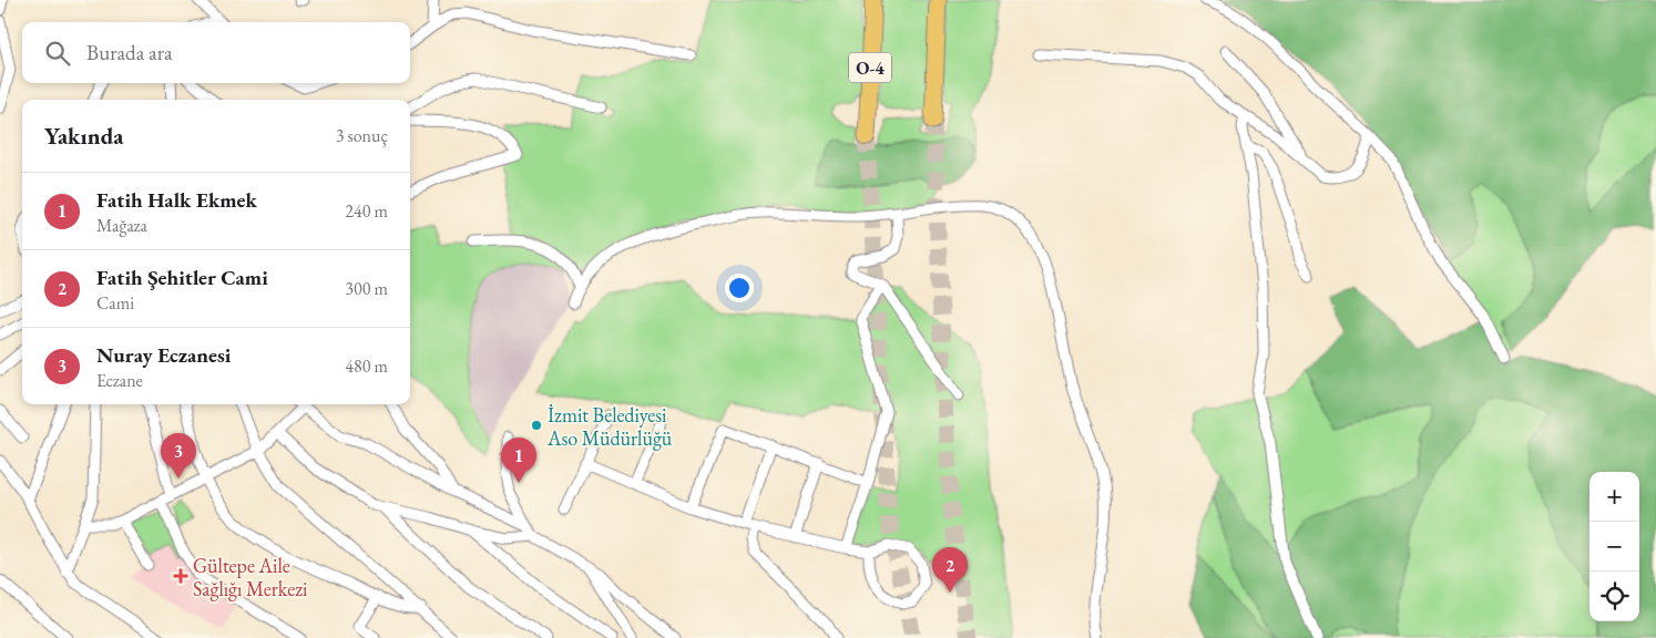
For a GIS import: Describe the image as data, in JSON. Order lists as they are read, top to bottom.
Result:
{
  "streets": {
    "highway": ["O-4"]
  },
  "places": {
    "other": ["İzmit Belediyesi Aso Müdürlüğü"],
    "health": ["Gültepe Aile Sağlığı Merkezi"]
  },
  "page": {
    "search": "Burada ara",
    "heading": ["Yakında", "3 sonuç"],
    "list": [
      {
        "mark": "1",
        "name": "Fatih Halk Ekmek",
        "note": "Mağaza",
        "value": "240 m"
      },
      {
        "mark": "2",
        "name": "Fatih Şehitler Cami",
        "note": "Cami",
        "value": "300 m"
      },
      {
        "mark": "3",
        "name": "Nuray Eczanesi",
        "note": "Eczane",
        "value": "480 m"
      }
    ],
    "pins": ["3", "1", "2"],
    "map_buttons": ["+", "−"]
  }
}
